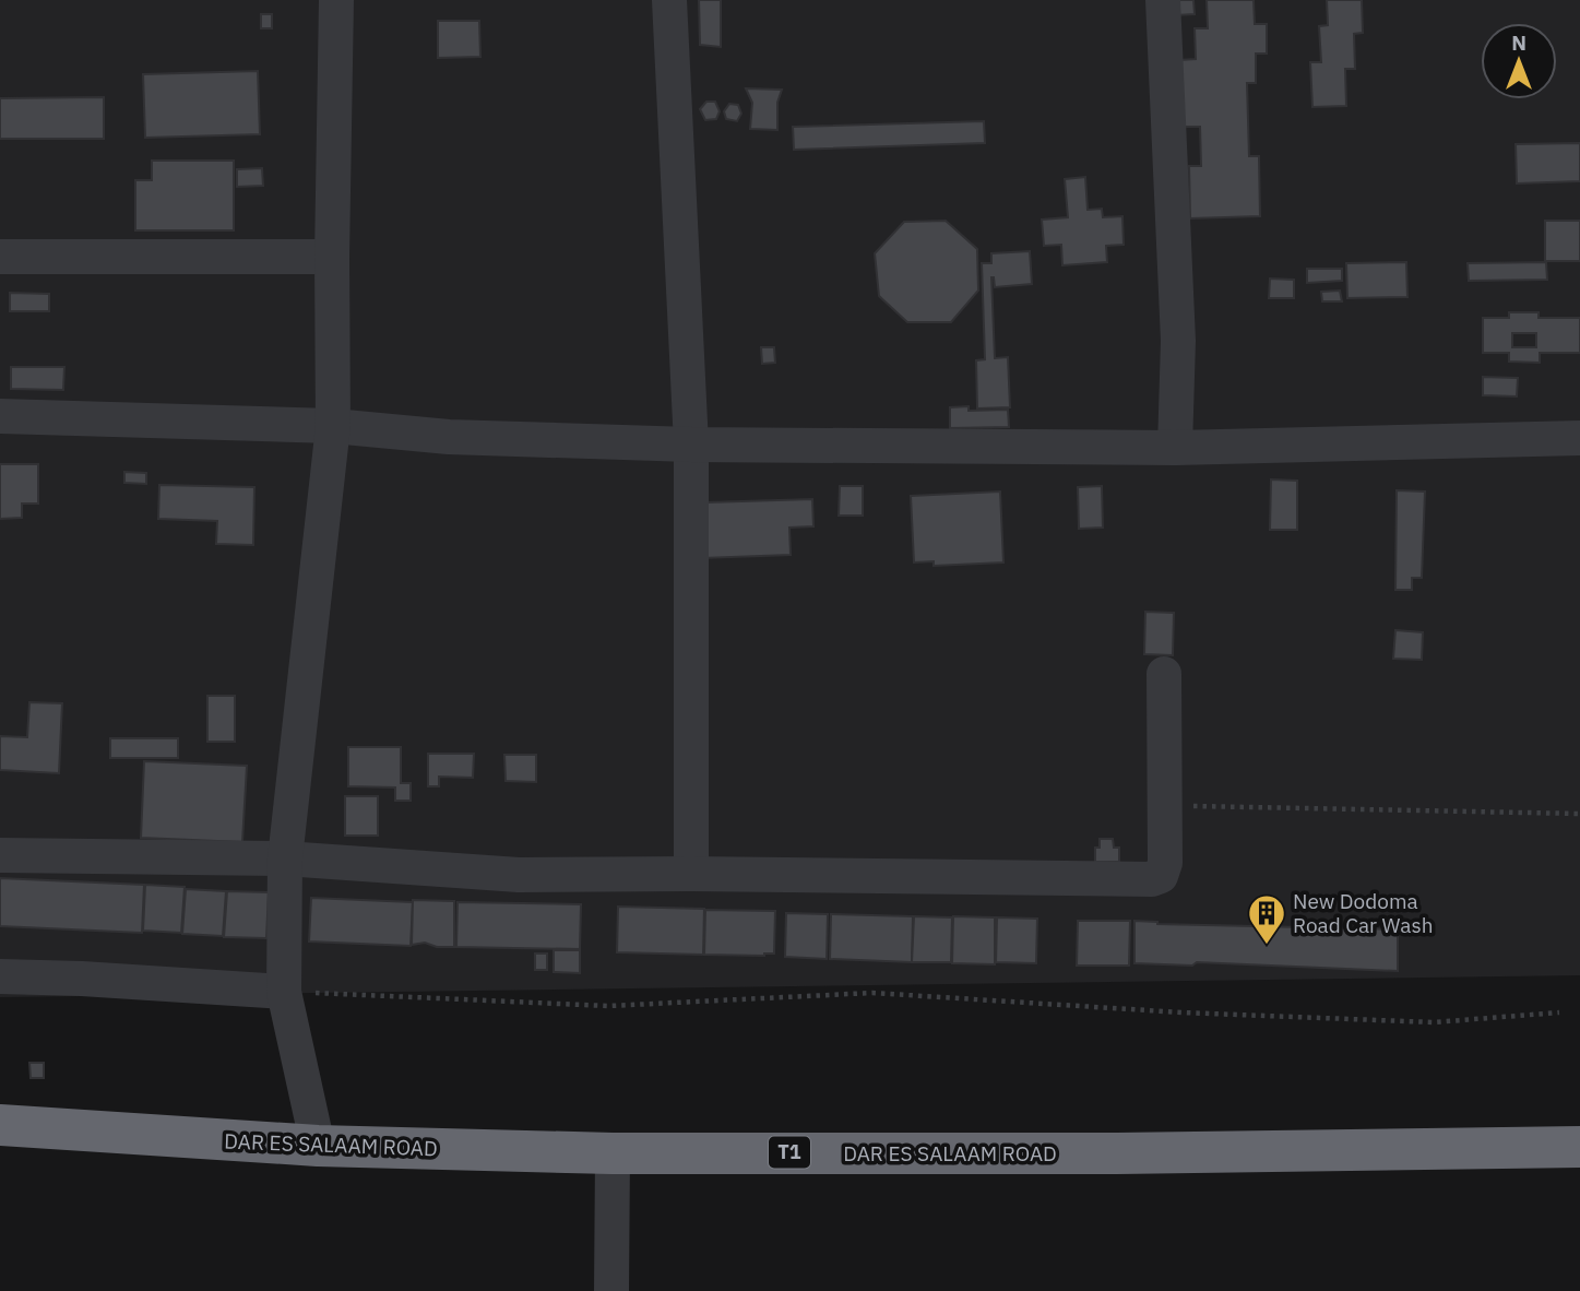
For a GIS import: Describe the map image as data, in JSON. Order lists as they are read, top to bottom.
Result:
{
  "streets": {
    "highway": ["DAR ES SALAAM ROAD", "T1"]
  },
  "places": {
    "building": ["New Dodoma Road Car Wash"]
  },
  "north": "top"
}
